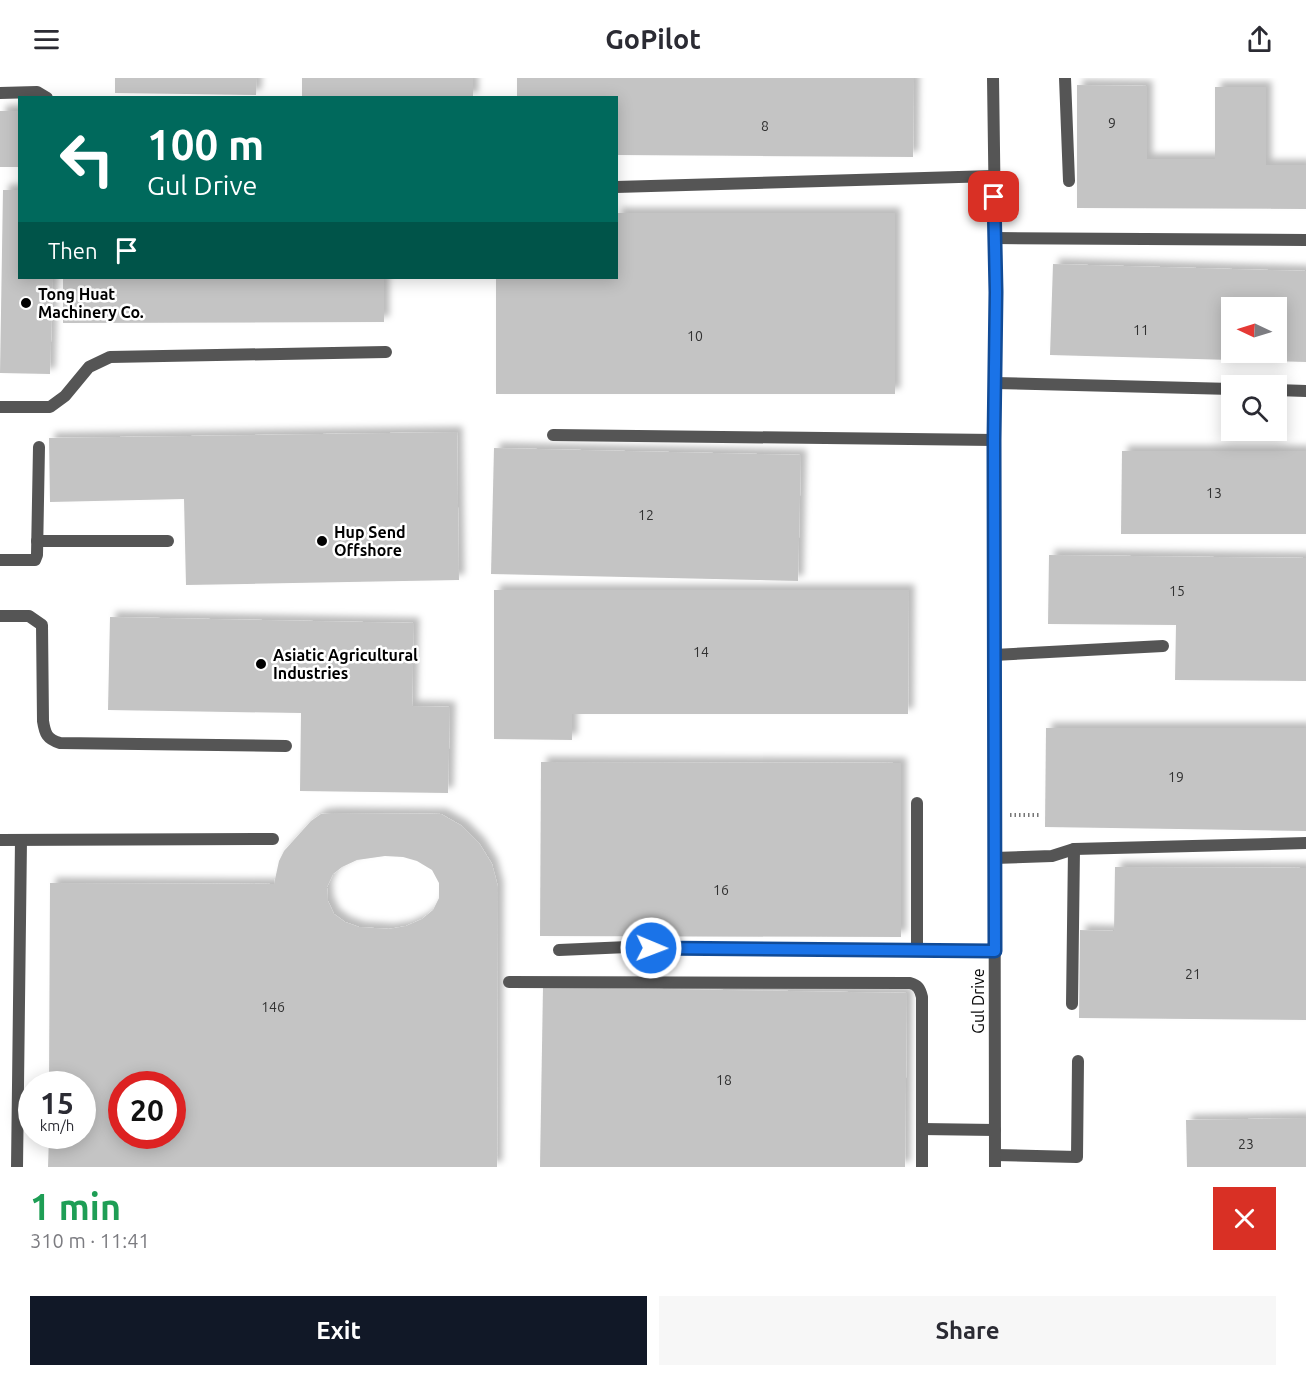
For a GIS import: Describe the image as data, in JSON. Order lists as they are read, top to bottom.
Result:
{
  "streets": {
    "street": ["Gul Drive"]
  },
  "places": ["Tong Huat Machinery Co.", "Hup Send Offshore", "Asiatic Agricultural Industries"],
  "house_numbers": [
    "9",
    "8",
    "11",
    "10",
    "13",
    "12",
    "15",
    "14",
    "19",
    "16",
    "21",
    "146",
    "18",
    "23"
  ],
  "north": "left",
  "page": {
    "header": "GoPilot",
    "turn": ["100 m", "Gul Drive"],
    "then": "Then",
    "speed": "15 km/h",
    "limit": "20",
    "heading": ["1 min", "310 m · 11:41"],
    "buttons": ["Exit", "Share"]
  }
}
